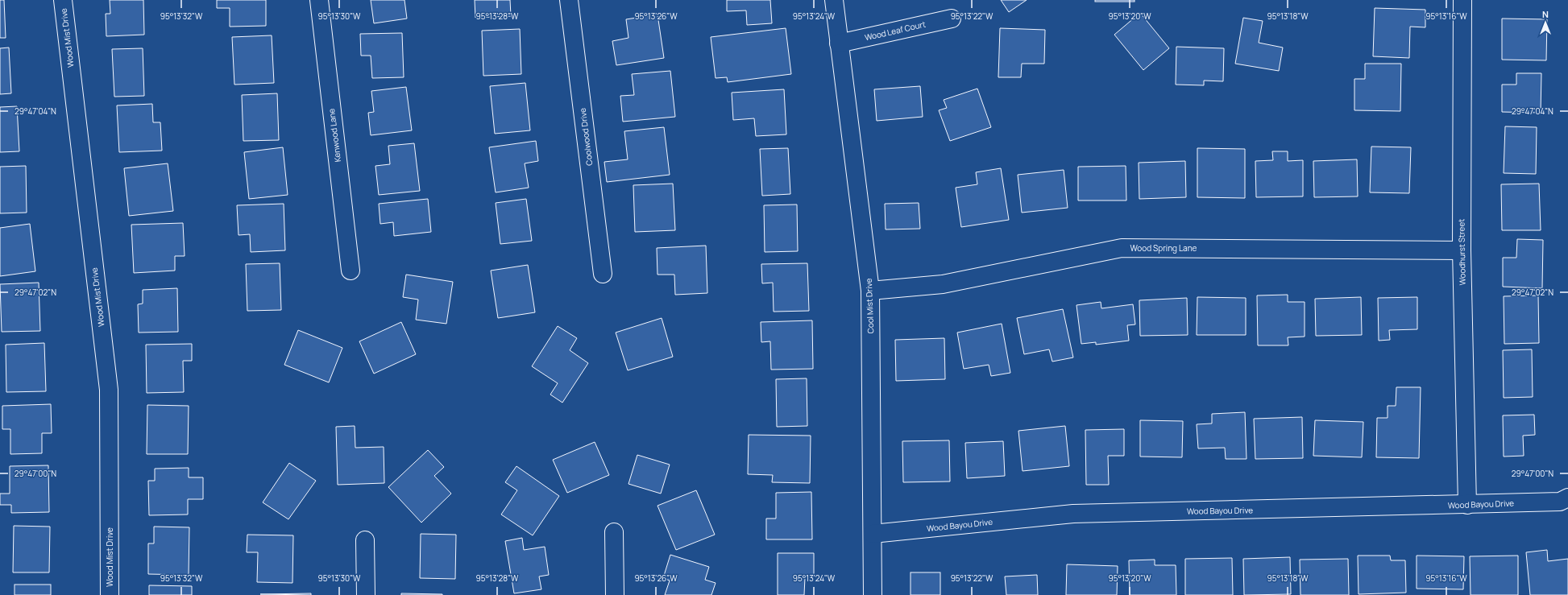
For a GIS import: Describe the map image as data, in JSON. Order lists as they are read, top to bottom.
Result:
{
  "streets": {
    "street": [
      "Wood Leaf Court",
      "Wood Mist Drive",
      "Kenwood Lane",
      "Coolwood Drive",
      "Wood Spring Lane",
      "Woodhurst Street",
      "Cool Mist Drive",
      "Wood Bayou Drive"
    ]
  },
  "crossings": [
    ["Wood Leaf Court", "Cool Mist Drive"],
    ["Wood Spring Lane", "Woodhurst Street"],
    ["Wood Spring Lane", "Cool Mist Drive"],
    ["Woodhurst Street", "Wood Bayou Drive"],
    ["Cool Mist Drive", "Wood Bayou Drive"]
  ],
  "north": "top",
  "coordinates": [
    "95°13'32\"W",
    "95°13'30\"W",
    "95°13'28\"W",
    "95°13'26\"W",
    "95°13'24\"W",
    "95°13'22\"W",
    "95°13'20\"W",
    "95°13'18\"W",
    "95°13'16\"W",
    "29°47'04\"N",
    "29°47'02\"N",
    "29°47'00\"N"
  ]
}
